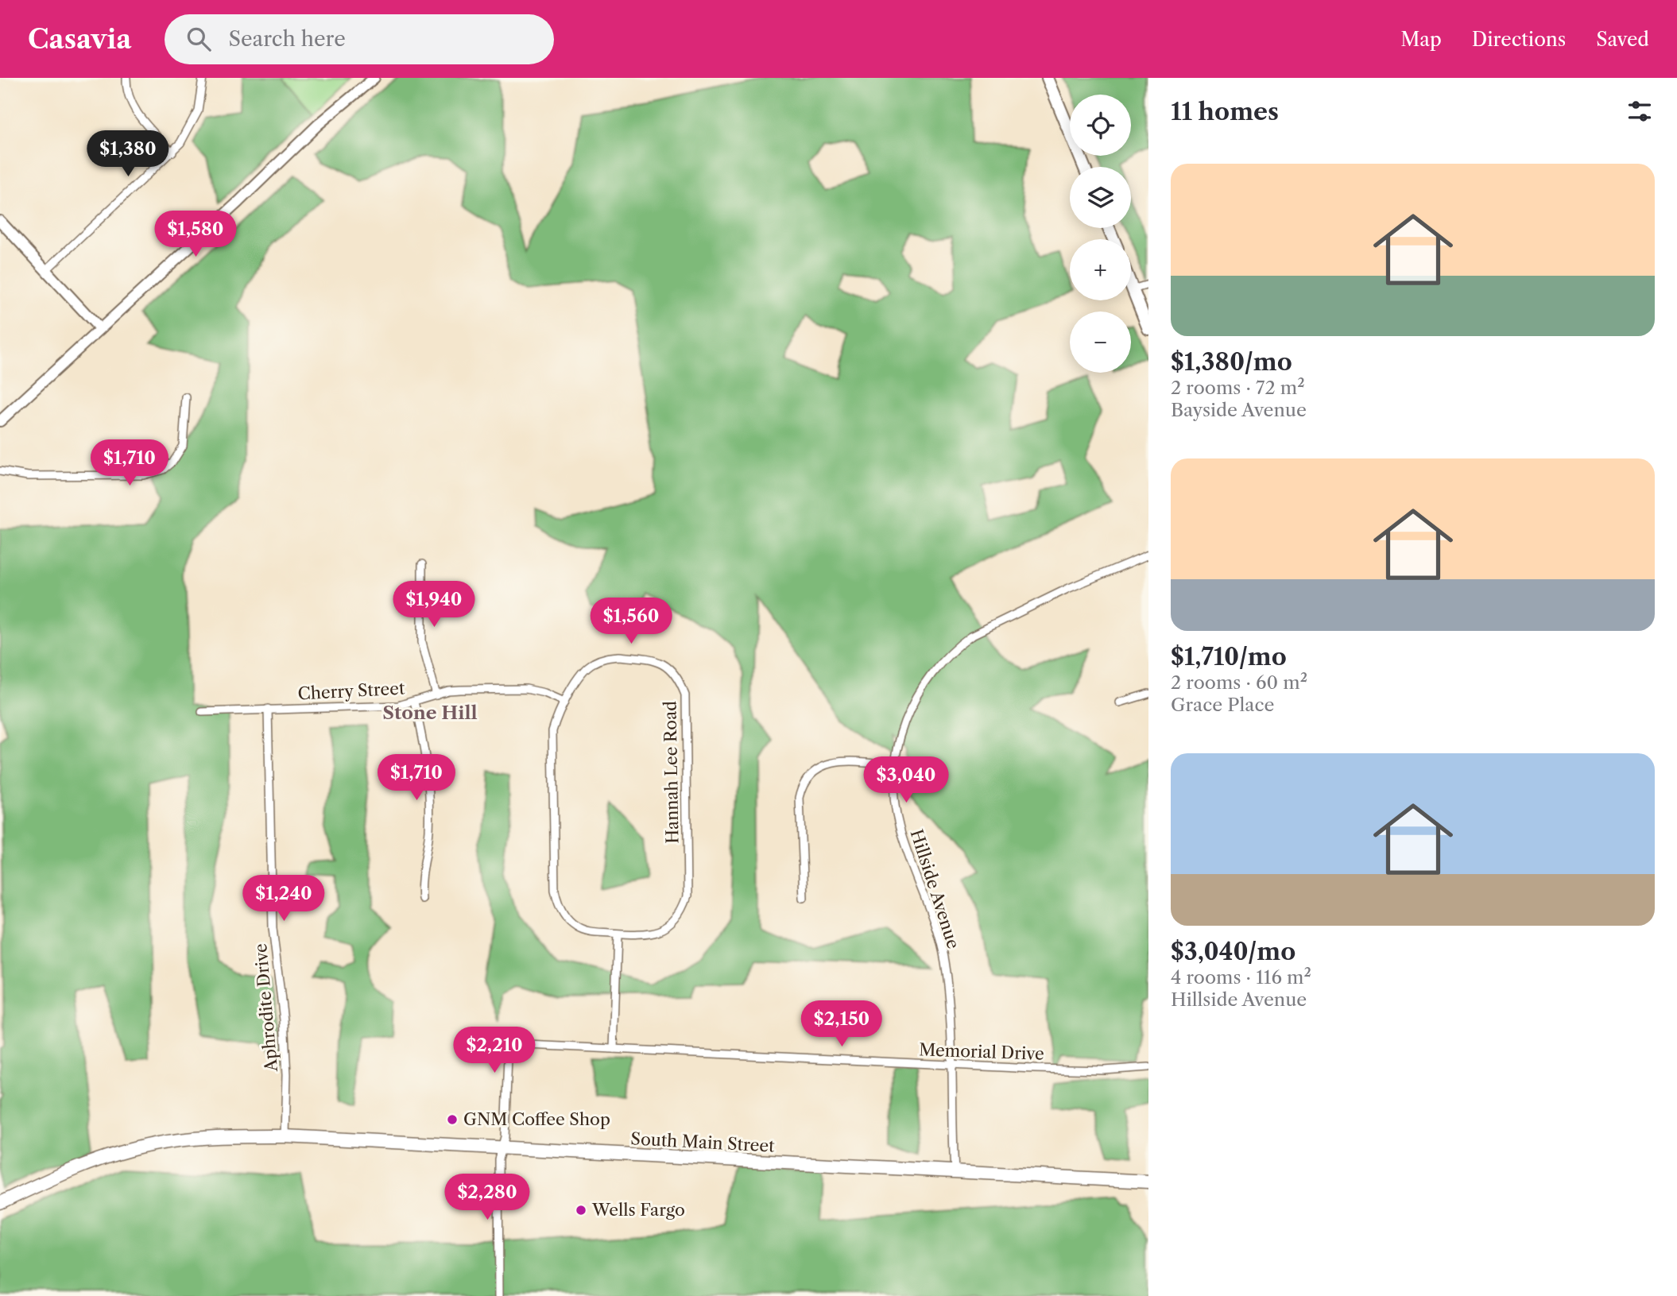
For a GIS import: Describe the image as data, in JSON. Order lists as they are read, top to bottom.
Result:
{
  "streets": {
    "highway": ["South Main Street"],
    "street": [
      "Cherry Street",
      "Hannah Lee Road",
      "Hillside Avenue",
      "Aphrodite Drive",
      "Memorial Drive"
    ]
  },
  "crossings": [
    ["Cherry Street", "Hannah Lee Road"],
    ["Cherry Street", "Aphrodite Drive"],
    ["Hillside Avenue", "Memorial Drive"],
    ["Hillside Avenue", "South Main Street"],
    ["Aphrodite Drive", "South Main Street"],
    ["Memorial Drive", "South Main Street"]
  ],
  "districts": ["Stone Hill"],
  "places": ["GNM Coffee Shop", "Wells Fargo"],
  "page": {
    "header": "Casavia",
    "search": "Search here",
    "nav": ["Map", "Directions", "Saved"],
    "heading": "11 homes",
    "map_buttons": ["+", "−"],
    "price": [
      "$1,380",
      "$1,580",
      "$1,710",
      "$1,940",
      "$1,560",
      "$1,710",
      "$3,040",
      "$1,240",
      "$2,150",
      "$2,210",
      "$2,280"
    ],
    "list": [
      {
        "name": "$1,380/mo",
        "note": "2 rooms · 72 m² · Bayside Avenue"
      },
      {
        "name": "$1,710/mo",
        "note": "2 rooms · 60 m² · Grace Place"
      },
      {
        "name": "$3,040/mo",
        "note": "4 rooms · 116 m² · Hillside Avenue"
      }
    ]
  }
}
